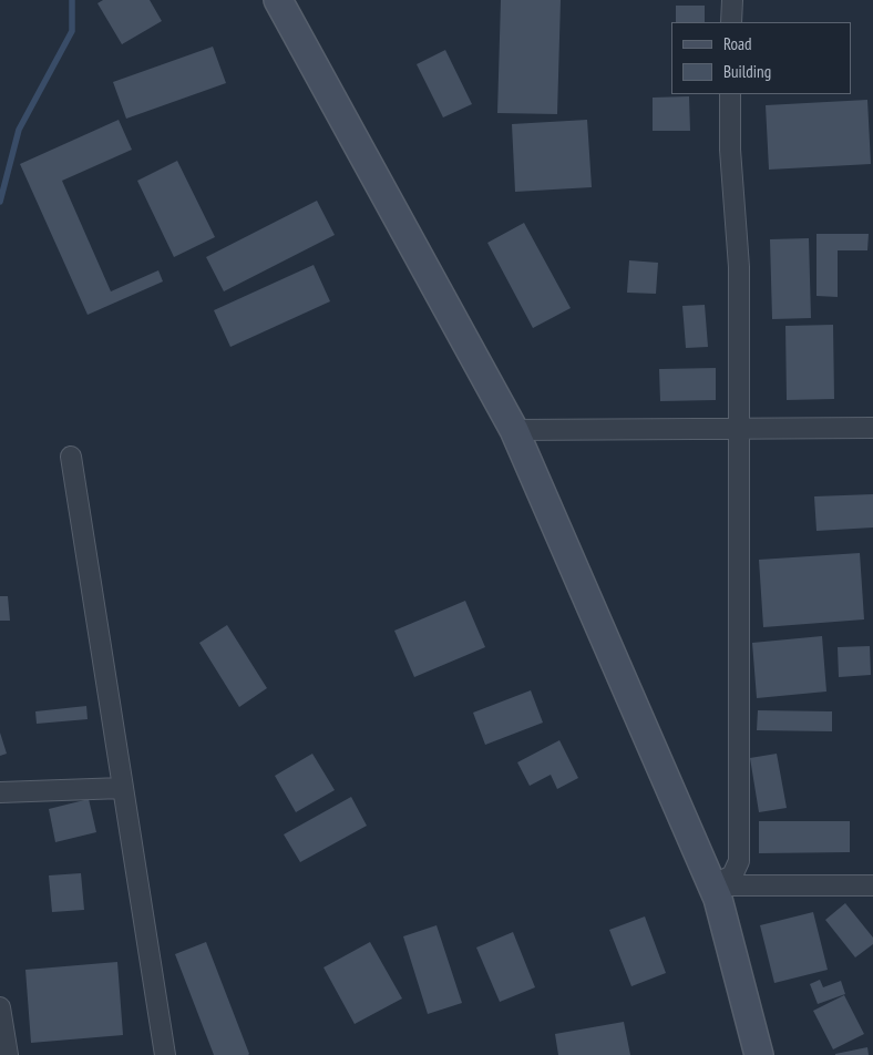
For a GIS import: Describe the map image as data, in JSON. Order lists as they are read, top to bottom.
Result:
{
  "legend": ["Road", "Building"]
}
